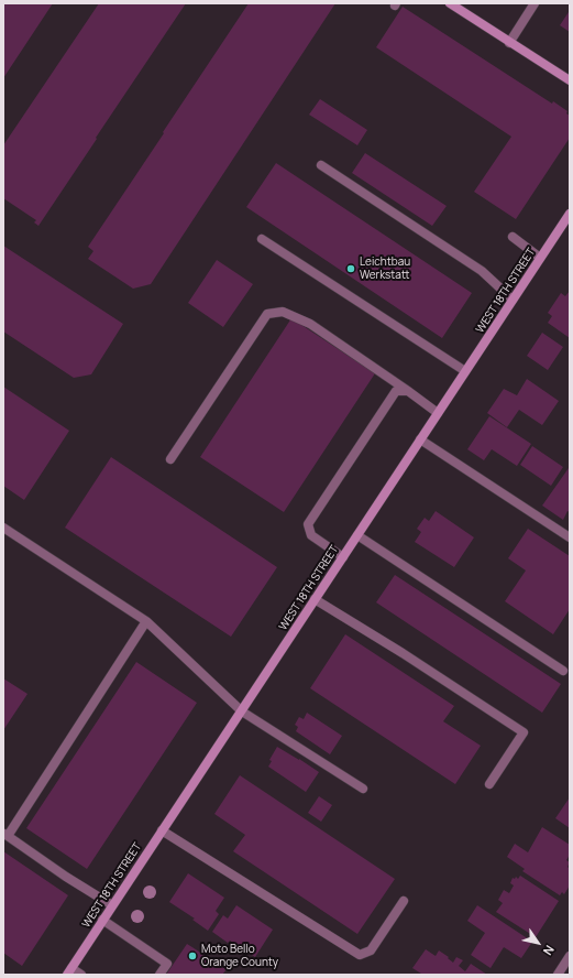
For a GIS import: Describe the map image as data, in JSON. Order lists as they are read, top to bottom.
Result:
{
  "streets": {
    "street": ["WEST 18TH STREET"]
  },
  "places": ["Leichtbau Werkstatt", "Moto Bello Orange County"],
  "north": "bottom right"
}
